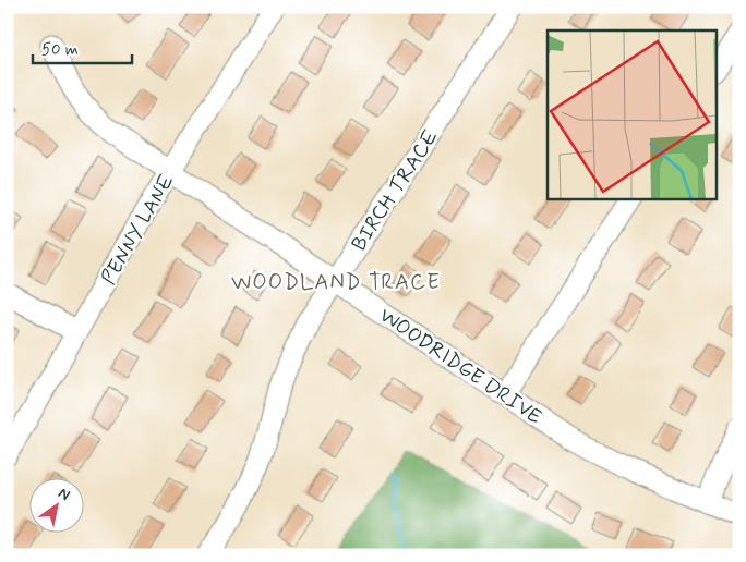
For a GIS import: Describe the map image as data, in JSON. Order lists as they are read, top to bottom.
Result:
{
  "streets": {
    "street": ["BIRCH TRACE", "PENNY LANE", "WOODRIDGE DRIVE"]
  },
  "crossings": [
    ["BIRCH TRACE", "WOODRIDGE DRIVE"],
    ["PENNY LANE", "WOODRIDGE DRIVE"]
  ],
  "districts": ["WOODLAND TRACE"],
  "scale_bar": "50 m",
  "north": "top right"
}
